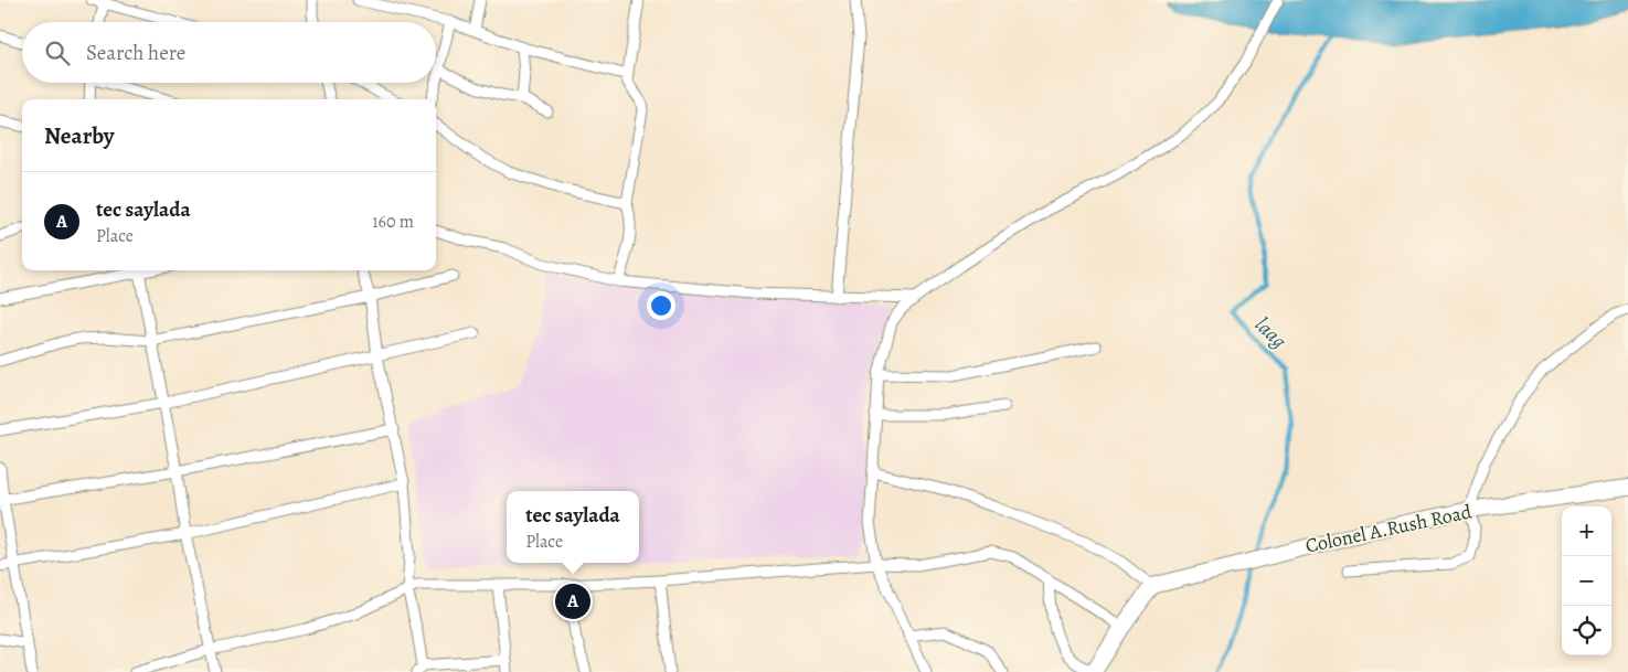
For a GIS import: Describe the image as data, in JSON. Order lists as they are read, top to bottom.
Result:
{
  "streets": {
    "street": ["Colonel A.Rush Road"]
  },
  "water": ["laag"],
  "page": {
    "search": "Search here",
    "heading": "Nearby",
    "list": [
      {
        "mark": "A",
        "name": "tec saylada",
        "note": "Place",
        "value": "160 m"
      }
    ],
    "popup": ["tec saylada", "Place"],
    "map_buttons": ["+", "−"],
    "pins": "A"
  }
}
